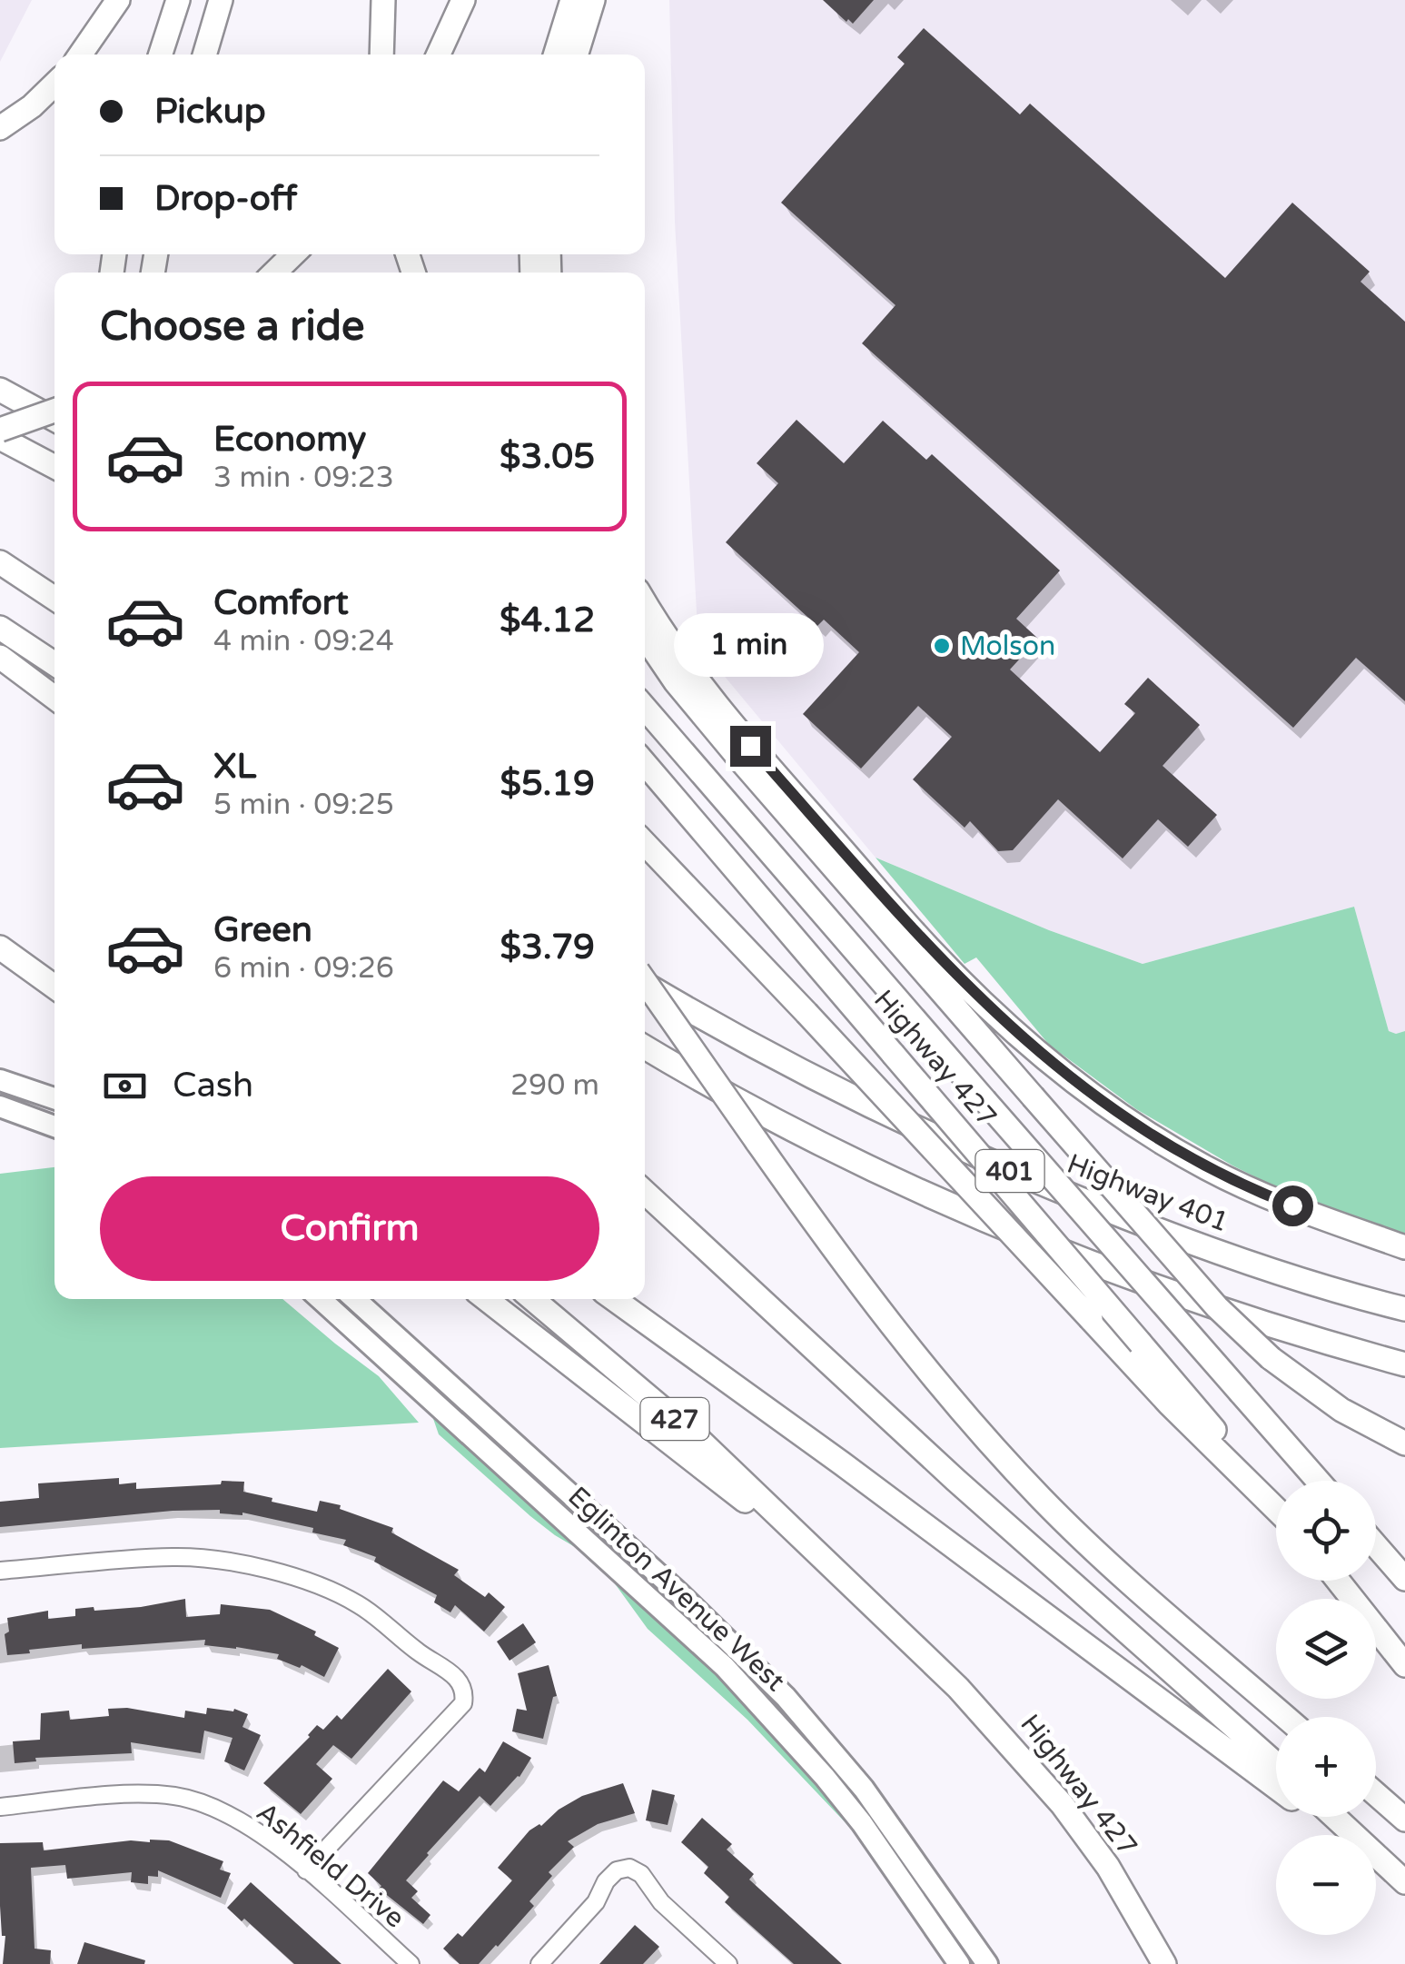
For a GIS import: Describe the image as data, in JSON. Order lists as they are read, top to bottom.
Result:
{
  "streets": {
    "highway": [
      "Highway 427",
      "401",
      "Highway 401",
      "427"
    ],
    "main road": ["Eglinton Avenue West"],
    "street": ["Ashfield Drive"]
  },
  "places": ["Molson"],
  "page": {
    "banner": ["Pickup", "Drop-off"],
    "heading": "Choose a ride",
    "list": [
      {
        "name": "Economy",
        "note": "3 min · 09:23",
        "value": "$3.05"
      },
      {
        "name": "Comfort",
        "note": "4 min · 09:24",
        "value": "$4.12"
      },
      {
        "name": "XL",
        "note": "5 min · 09:25",
        "value": "$5.19"
      },
      {
        "name": "Green",
        "note": "6 min · 09:26",
        "value": "$3.79"
      }
    ],
    "bubble": "1 min",
    "pay": ["Cash", "290 m"],
    "buttons": "Confirm",
    "map_buttons": ["+", "−"]
  }
}
